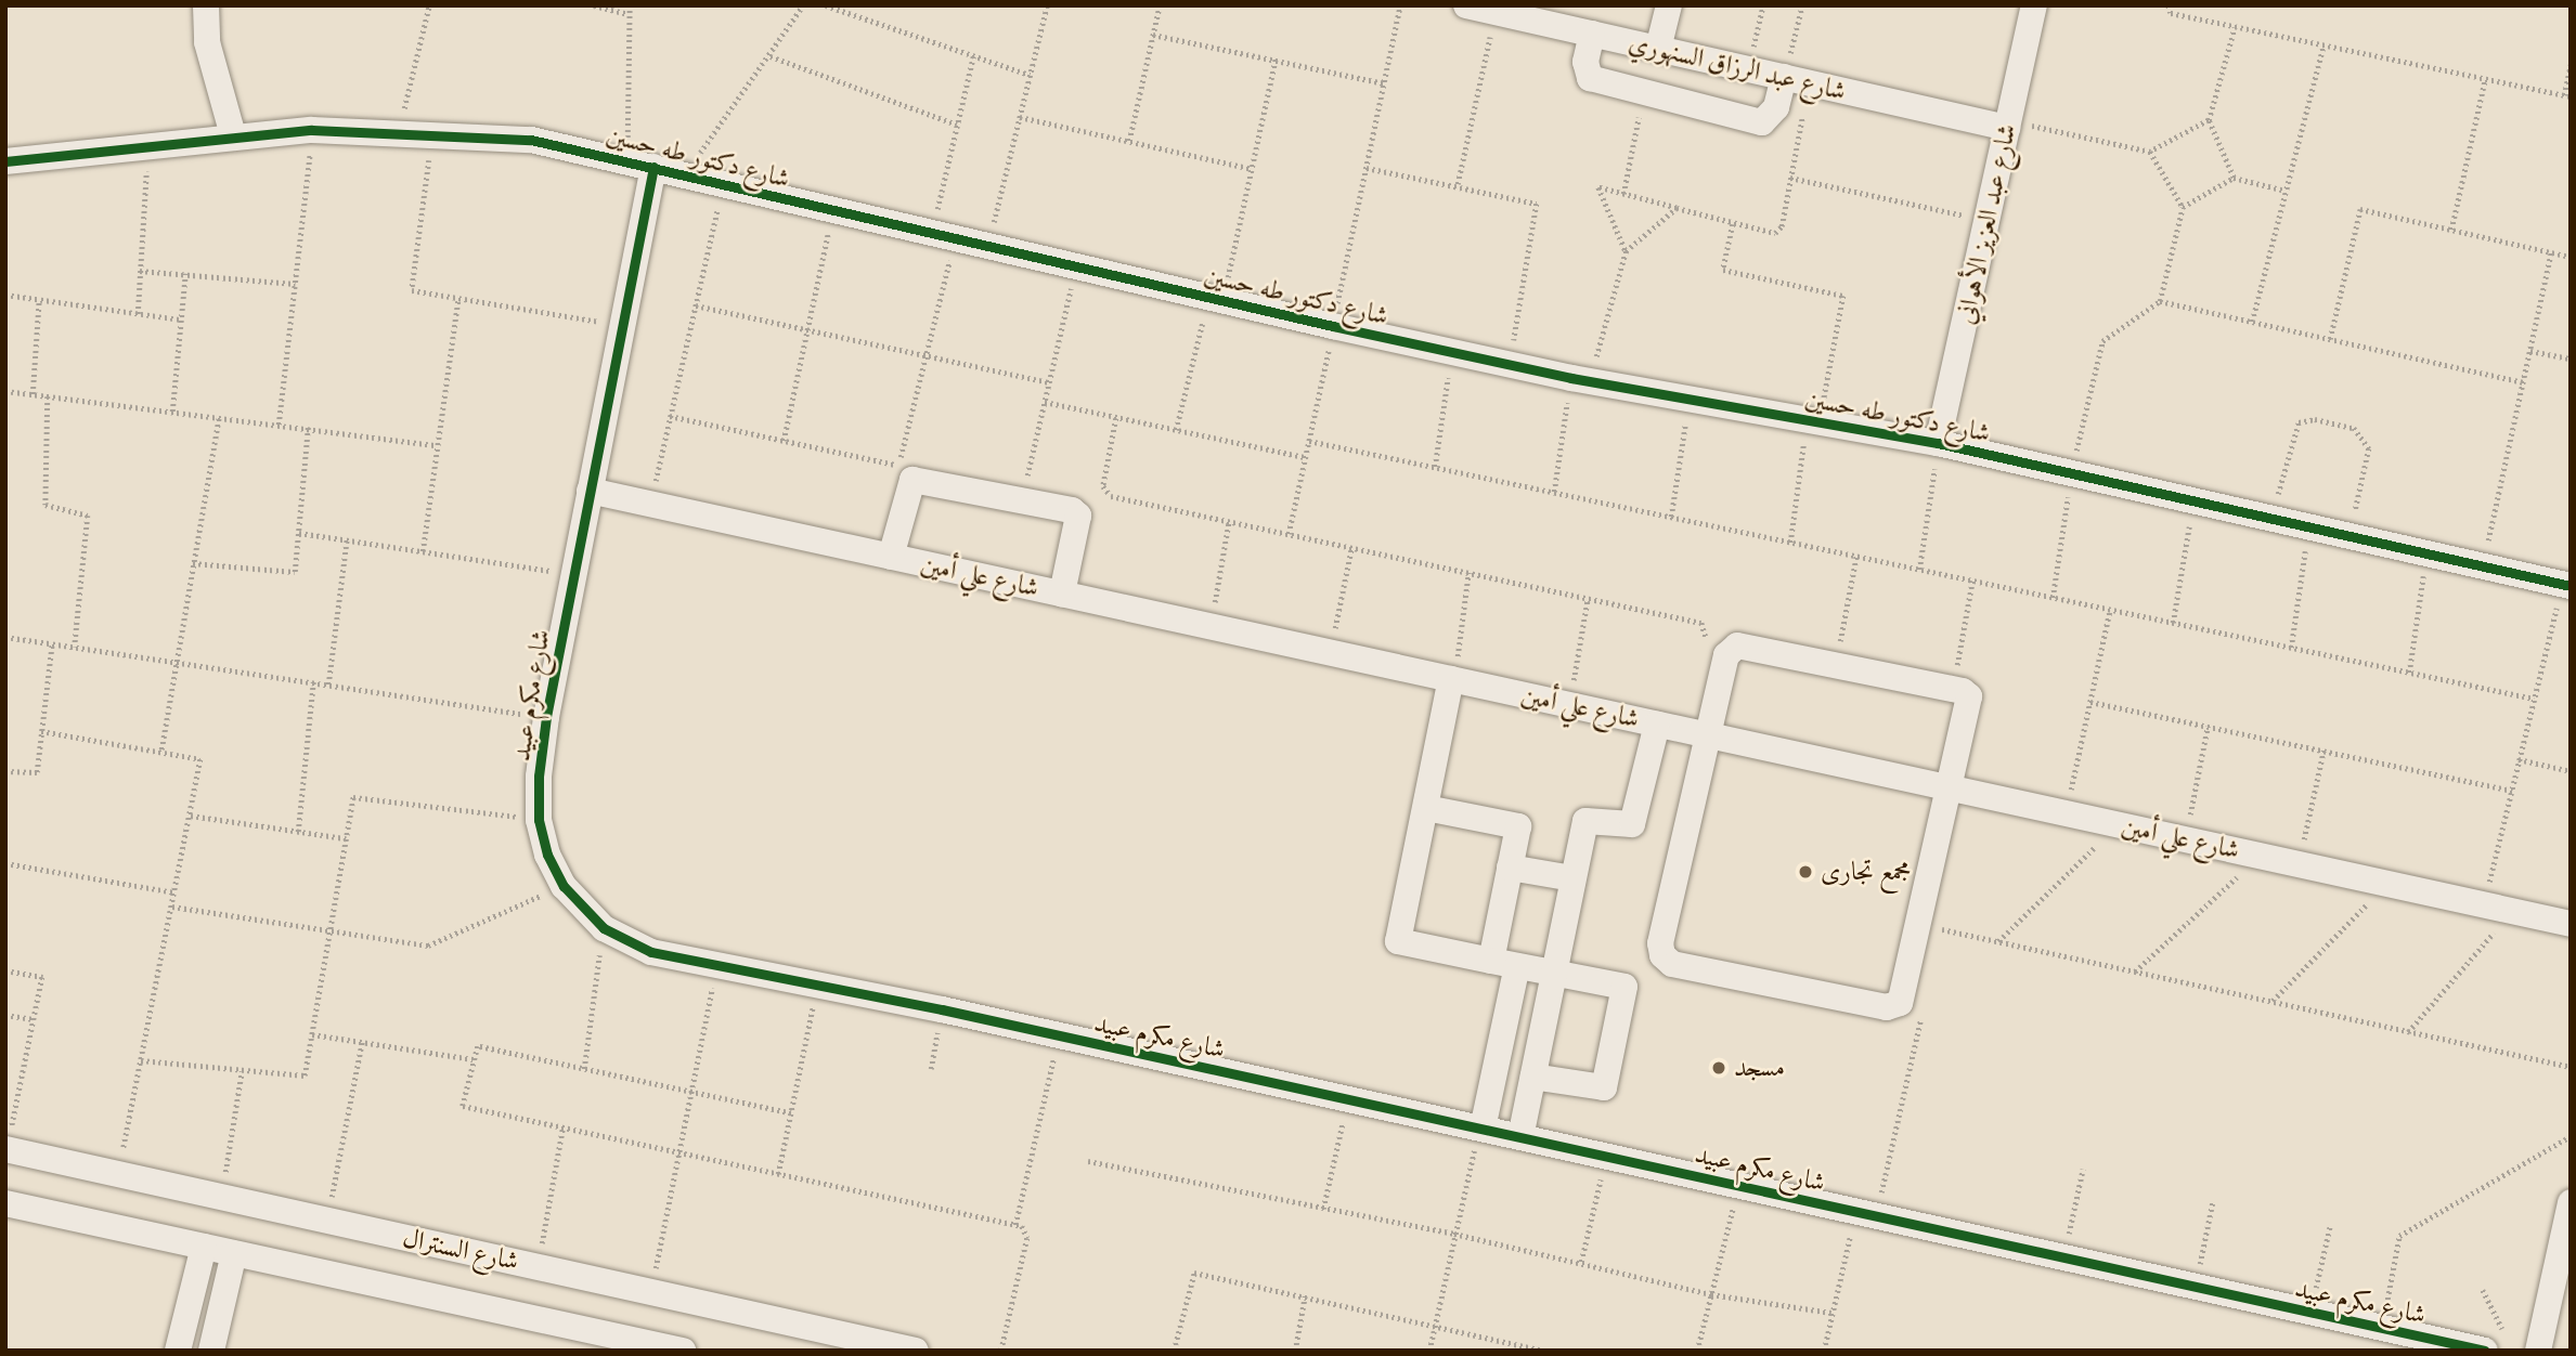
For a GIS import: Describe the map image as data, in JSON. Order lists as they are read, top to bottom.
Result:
{
  "streets": {
    "street": [
      "شارع عبد الرزاق السنهوري",
      "شارع دكتور طه حسين",
      "شارع عبد العزيز الأهواني",
      "شارع علي أمين",
      "شارع مكرم عبيد",
      "شارع السنترال"
    ]
  },
  "crossings": [
    ["شارع عبد الرزاق السنهوري", "شارع عبد العزيز الأهواني"],
    ["شارع دكتور طه حسين", "شارع عبد العزيز الأهواني"],
    ["شارع دكتور طه حسين", "شارع مكرم عبيد"],
    ["شارع علي أمين", "شارع مكرم عبيد"]
  ],
  "places": ["مجمع تجارى", "مسجد"]
}
